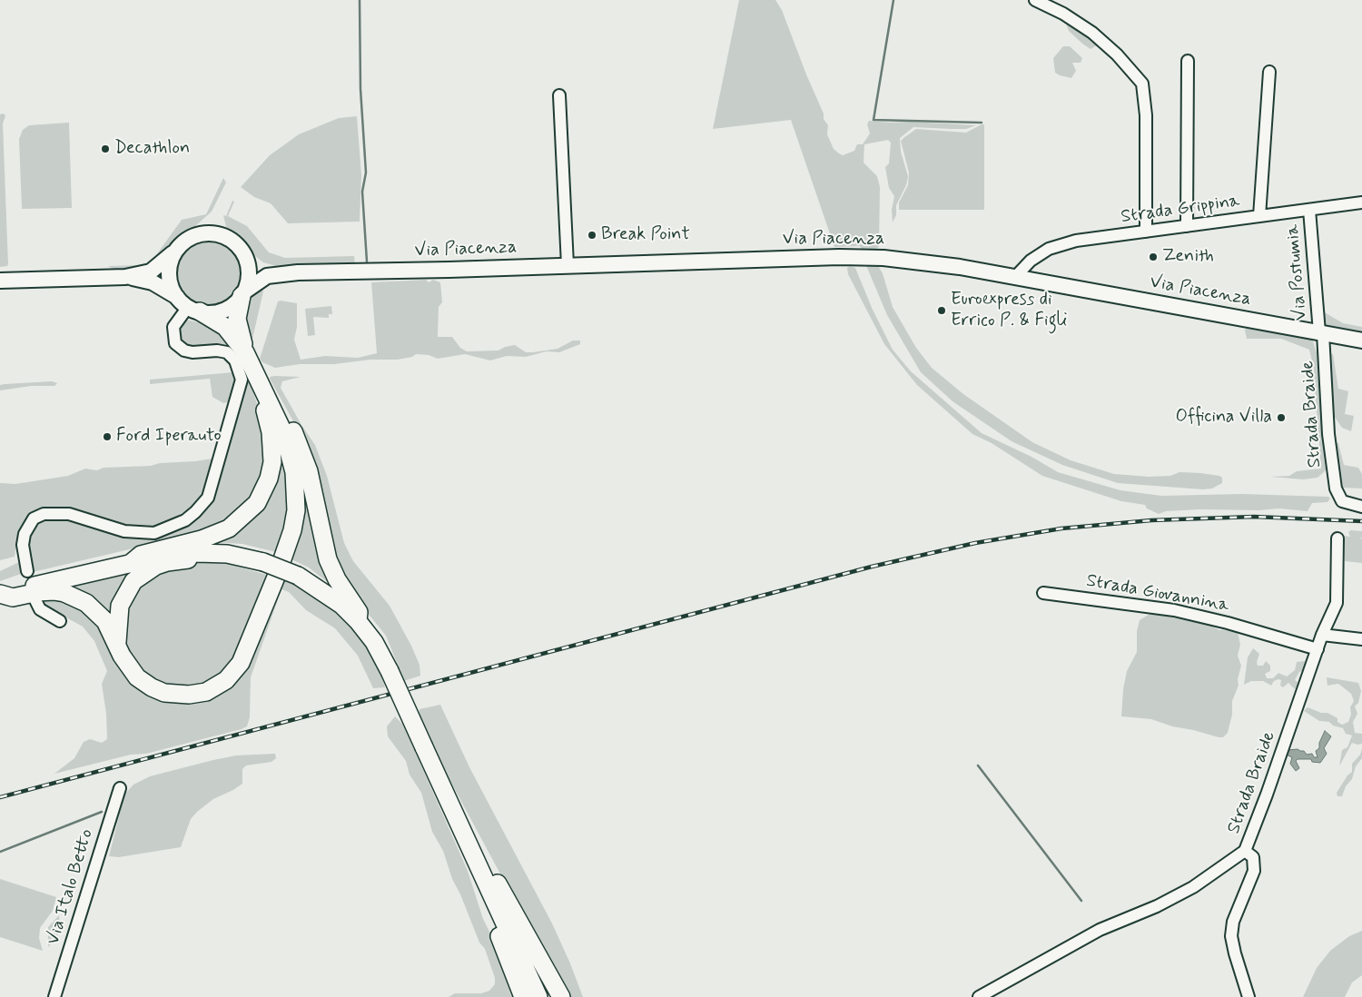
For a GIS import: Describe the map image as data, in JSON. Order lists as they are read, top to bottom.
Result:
{
  "streets": {
    "main road": ["Via Piacenza"],
    "street": [
      "Strada Grippina",
      "Via Postumia",
      "Strada Braide",
      "Strada Giovannina",
      "Via Italo Betto"
    ]
  },
  "crossings": [
    ["Strada Grippina", "Via Piacenza"],
    ["Strada Grippina", "Via Postumia"],
    ["Via Piacenza", "Via Postumia"],
    ["Via Piacenza", "Strada Braide"],
    ["Via Postumia", "Strada Braide"],
    ["Strada Braide", "Strada Giovannina"]
  ],
  "places": [
    "Decathlon",
    "Break Point",
    "Zenith",
    "Euroexpress di Errico P. & Figli",
    "Officina Villa",
    "Ford Iperauto"
  ]
}
